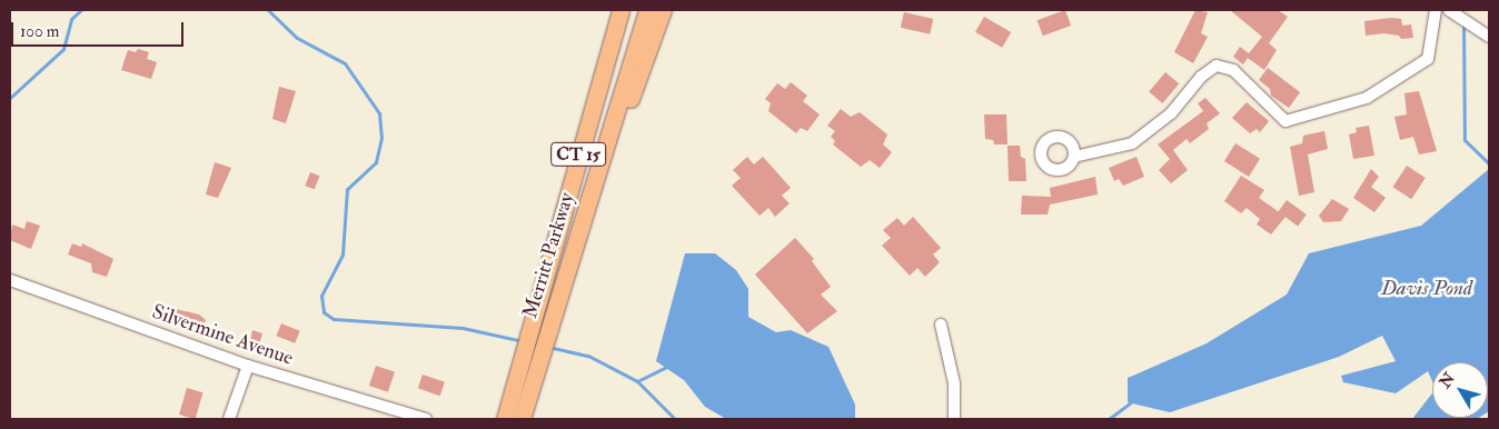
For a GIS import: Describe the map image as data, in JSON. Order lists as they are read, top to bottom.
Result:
{
  "streets": {
    "highway": ["CT 15", "Merritt Parkway"],
    "street": ["Silvermine Avenue"]
  },
  "water": ["Davis Pond"],
  "scale_bar": "100 m",
  "north": "top left"
}
